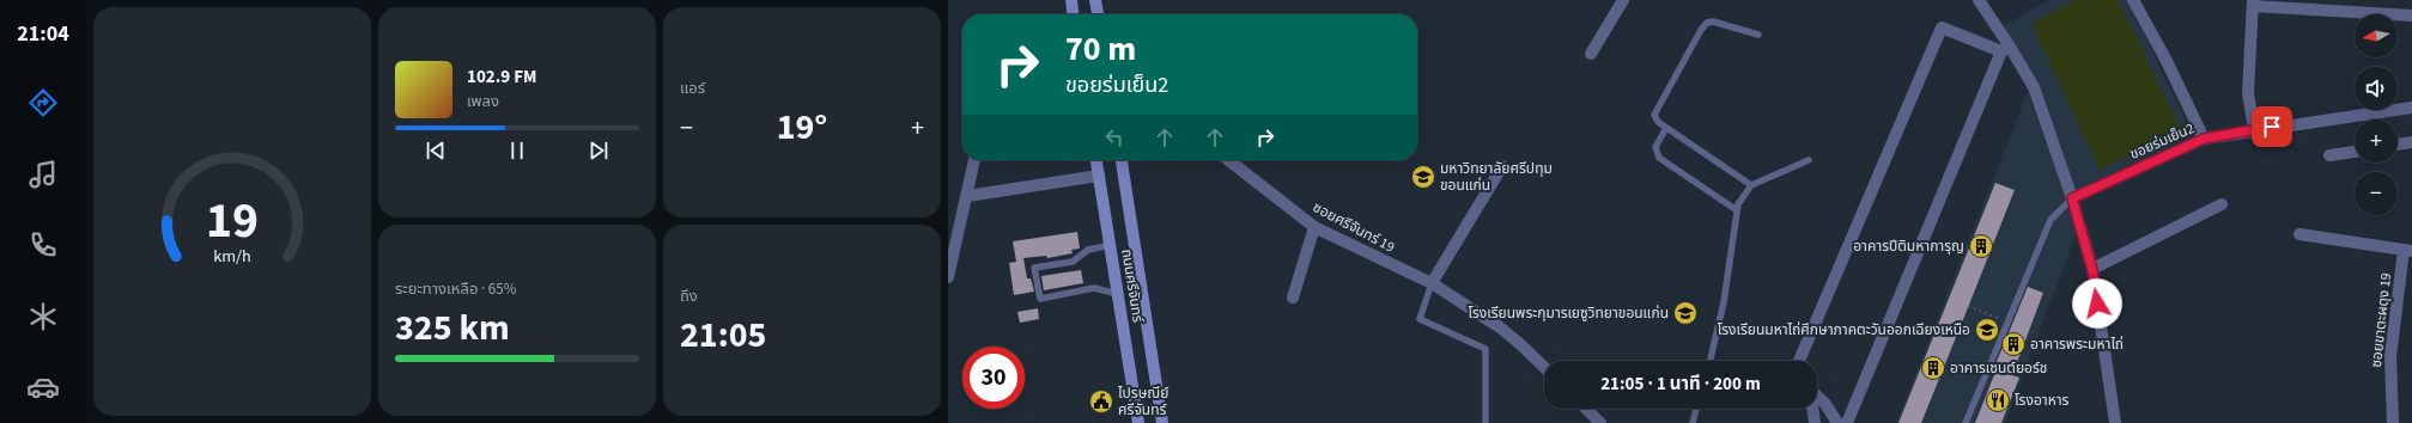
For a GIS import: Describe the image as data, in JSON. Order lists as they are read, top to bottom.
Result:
{
  "streets": {
    "main road": ["ถนนศรีจันทร์"],
    "street": ["ขอยร่มเย็น2", "ซอยศรีจันทร์ 19", "ซอยขาตะผดุง 19"]
  },
  "places": {
    "school or university": ["มหาวิทยาลัยศรีปทุม ขอนแก่น", "โรงเรียนพระกุมารเยซูวิทยาขอนแก่น", "โรงเรียนมหาไถ่ศึกษาภาคตะวันออกเฉียงเหนือ"],
    "building": ["อาคารปีติมหาการุญ", "อาคารพระมหาไถ่", "อาคารเซนต์ยอร์ช"],
    "restaurant": ["โรงอาหาร"],
    "public building": ["ไปรษณีย์ ศรีจันทร์"]
  },
  "north": "left",
  "page": {
    "tabs": "21:04",
    "tile": [
      "แอร์",
      ["ระยะทางเหลือ · 65%", "325 km"],
      ["ถึง", "21:05"]
    ],
    "map_buttons": ["+", "−"],
    "turn": ["70 m", "ขอยร่มเย็น2"],
    "song": ["102.9 FM", "เพลง"],
    "heat": ["−", "19°", "+"],
    "limit": "30",
    "trip": "21:05 · 1 นาที · 200 m",
    "gauge": ["19", "km/h"]
  }
}
